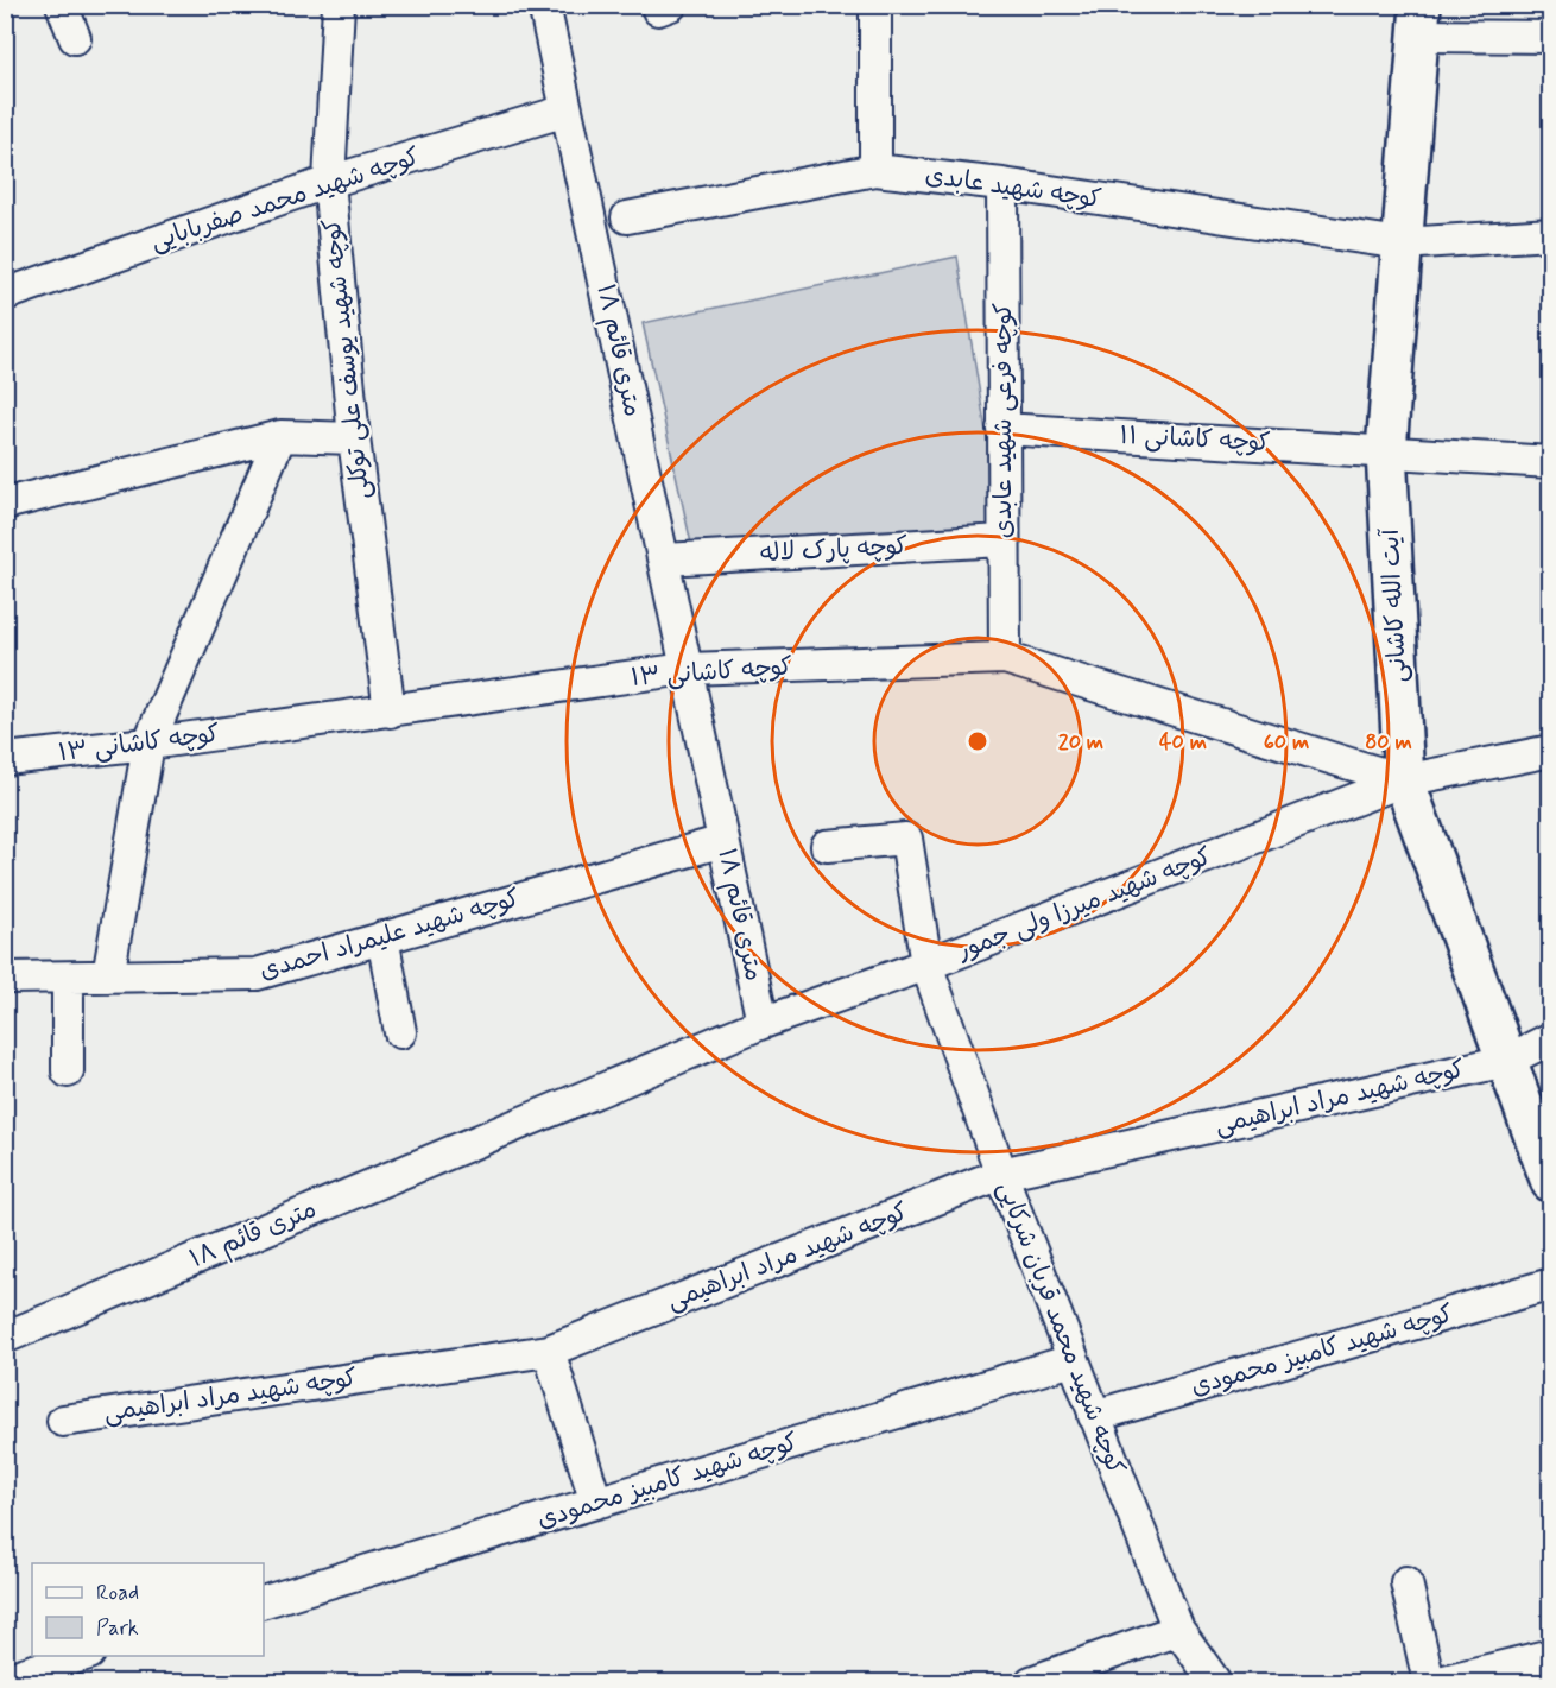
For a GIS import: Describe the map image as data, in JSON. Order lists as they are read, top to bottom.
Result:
{
  "streets": {
    "main road": ["آیت الله کاشانی"],
    "street": [
      "کوچه شهید عابدی",
      "کوچه شهید محمد صفربابایی",
      "۱۸ متری قائم",
      "کوچه شهید یوسف علی توکلی",
      "کوچه فرعی شهید عابدی",
      "کوچه کاشانی ۱۱",
      "کوچه پارک لاله",
      "کوچه کاشانی ۱۳",
      "کوچه شهید میرزا ولی جمور",
      "کوچه شهید علیمراد احمدی",
      "کوچه شهید مراد ابراهیمی",
      "کوچه شهید محمد قربان شرکایی",
      "کوچه شهید کامبیز محمودی"
    ]
  },
  "crossings": [
    ["کوچه شهید عابدی", "کوچه فرعی شهید عابدی"],
    ["کوچه شهید عابدی", "آیت الله کاشانی"],
    ["کوچه شهید محمد صفربابایی", "۱۸ متری قائم"],
    ["کوچه شهید محمد صفربابایی", "کوچه شهید یوسف علی توکلی"],
    ["۱۸ متری قائم", "کوچه پارک لاله"],
    ["۱۸ متری قائم", "کوچه کاشانی ۱۳"],
    ["۱۸ متری قائم", "کوچه شهید میرزا ولی جمور"],
    ["۱۸ متری قائم", "کوچه شهید علیمراد احمدی"],
    ["کوچه شهید یوسف علی توکلی", "کوچه کاشانی ۱۳"],
    ["کوچه فرعی شهید عابدی", "کوچه کاشانی ۱۱"],
    ["کوچه فرعی شهید عابدی", "کوچه پارک لاله"],
    ["کوچه فرعی شهید عابدی", "کوچه کاشانی ۱۳"],
    ["کوچه کاشانی ۱۱", "آیت الله کاشانی"],
    ["آیت الله کاشانی", "کوچه کاشانی ۱۳"],
    ["آیت الله کاشانی", "کوچه شهید میرزا ولی جمور"],
    ["آیت الله کاشانی", "کوچه شهید مراد ابراهیمی"],
    ["کوچه کاشانی ۱۳", "کوچه شهید میرزا ولی جمور"],
    ["کوچه شهید میرزا ولی جمور", "کوچه شهید محمد قربان شرکایی"],
    ["کوچه شهید مراد ابراهیمی", "کوچه شهید محمد قربان شرکایی"],
    ["کوچه شهید محمد قربان شرکایی", "کوچه شهید کامبیز محمودی"]
  ],
  "legend": ["Road", "Park"],
  "rings": [
    "20 m",
    "40 m",
    "60 m",
    "80 m"
  ]
}
